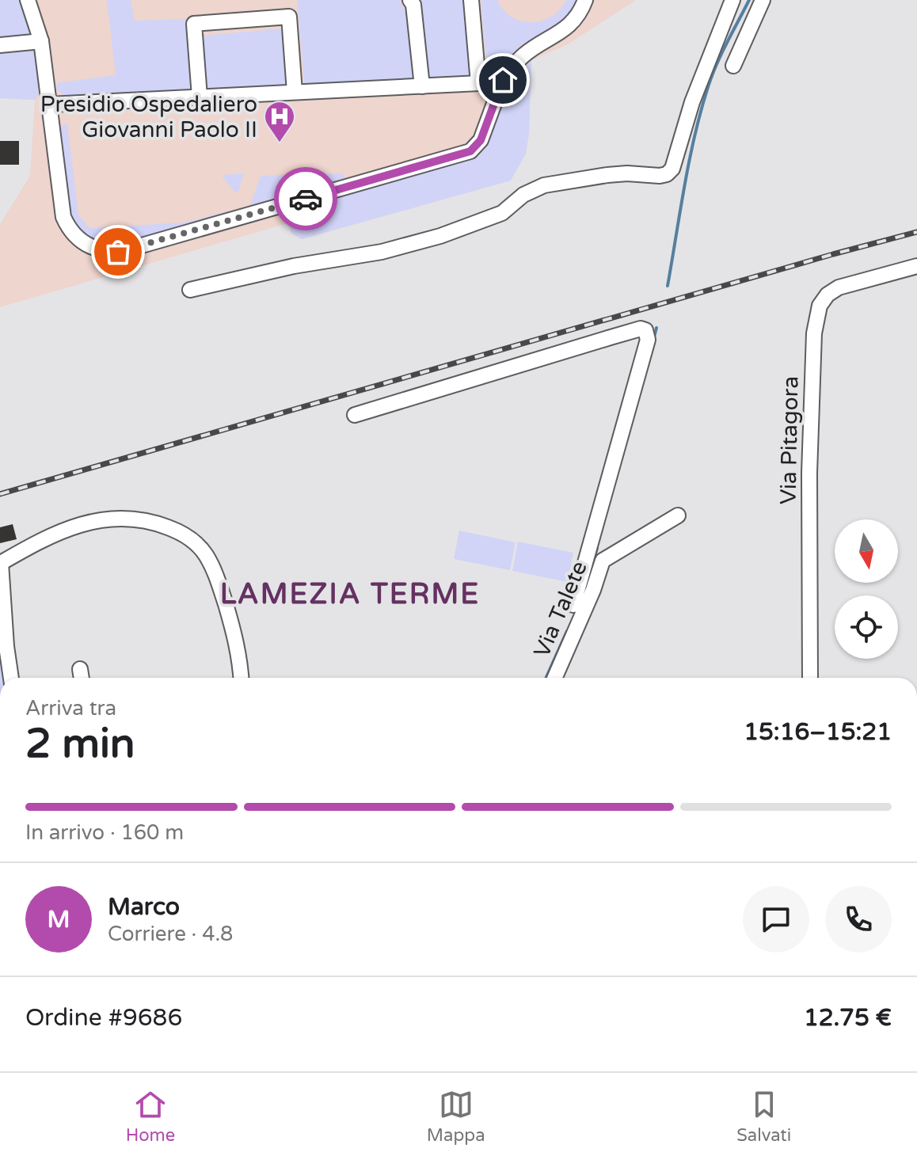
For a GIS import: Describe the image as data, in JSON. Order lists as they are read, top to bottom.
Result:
{
  "streets": {
    "street": ["Via Pitagora", "Via Talete"]
  },
  "districts": ["LAMEZIA TERME"],
  "places": {
    "hospital": ["Presidio Ospedaliero Giovanni Paolo II"]
  },
  "north": "bottom",
  "page": {
    "heading": ["2 min", "Arriva tra", "15:16–15:21"],
    "panel": [
      "Marco",
      "Corriere · 4.8",
      "Ordine #9686",
      "12.75 €"
    ],
    "bar": "In arrivo · 160 m",
    "round": "M",
    "tabs": ["Home", "Mappa", "Salvati"]
  }
}
